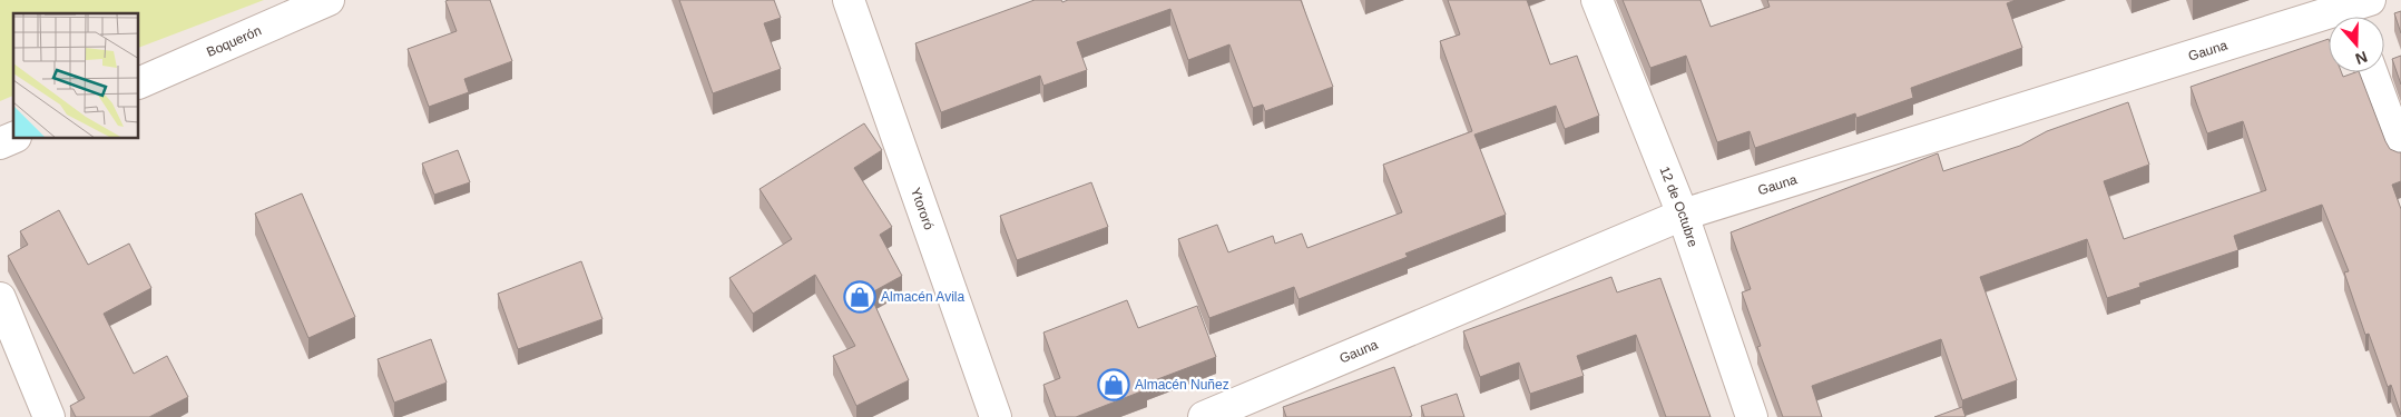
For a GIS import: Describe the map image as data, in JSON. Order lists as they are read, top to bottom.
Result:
{
  "streets": {
    "street": [
      "Boquerón",
      "Gauna",
      "12 de Octubre",
      "Ytororó"
    ]
  },
  "crossings": [
    ["Gauna", "12 de Octubre"]
  ],
  "places": {
    "shop": ["Almacén Avila", "Almacén Nuñez"]
  },
  "north": "bottom"
}
